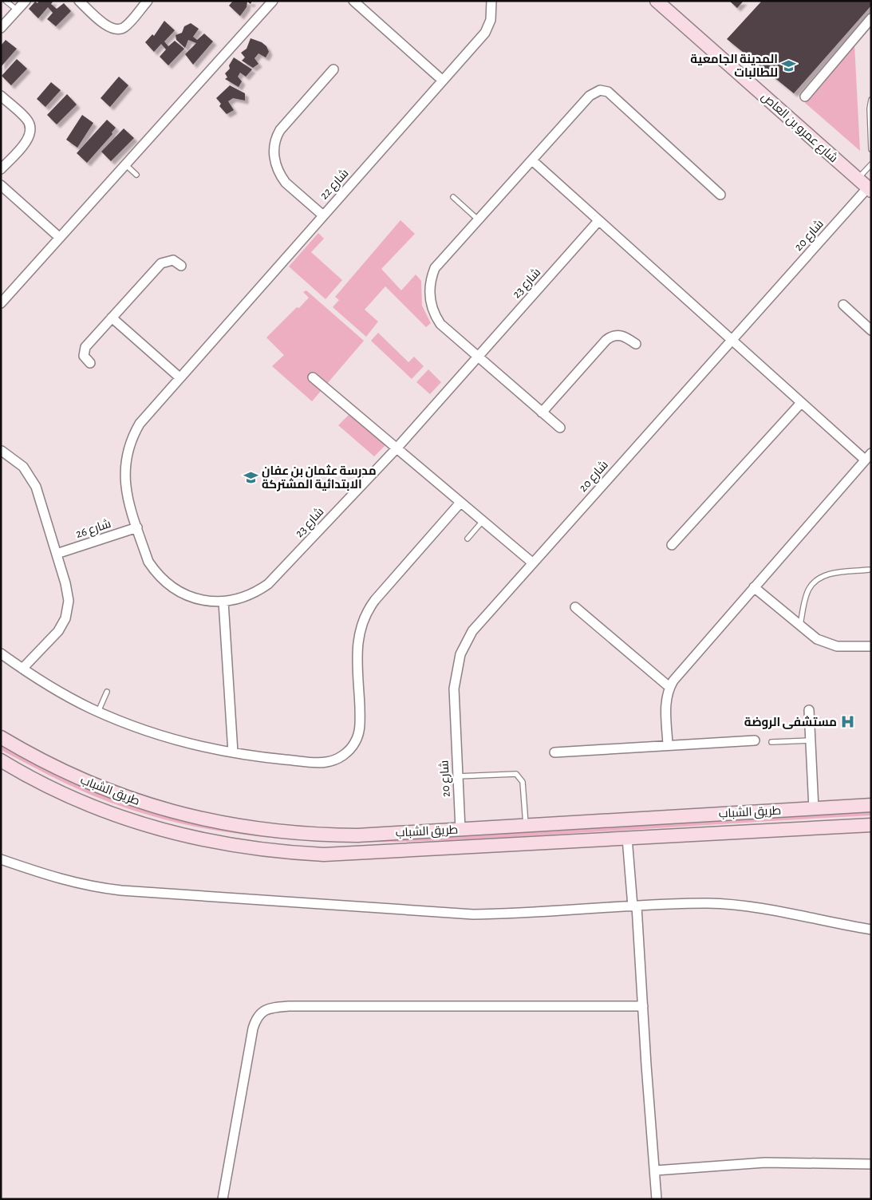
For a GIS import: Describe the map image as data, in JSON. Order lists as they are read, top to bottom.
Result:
{
  "streets": {
    "main road": ["شارع عمرو بن العاص", "طريق الشباب"],
    "street": [
      "شارع 22",
      "شارع 20",
      "شارع 23",
      "شارع 26"
    ]
  },
  "crossings": [
    ["شارع عمرو بن العاص", "شارع 20"],
    ["شارع 22", "شارع 23"],
    ["شارع 20", "طريق الشباب"],
    ["شارع 23", "شارع 26"]
  ],
  "places": {
    "school or university": ["المدينة الجامعية للطالبات", "مدرسة عثمان بن عفان الابتدائية المشتركة"],
    "hospital": ["مستشفى الروضة"]
  }
}
